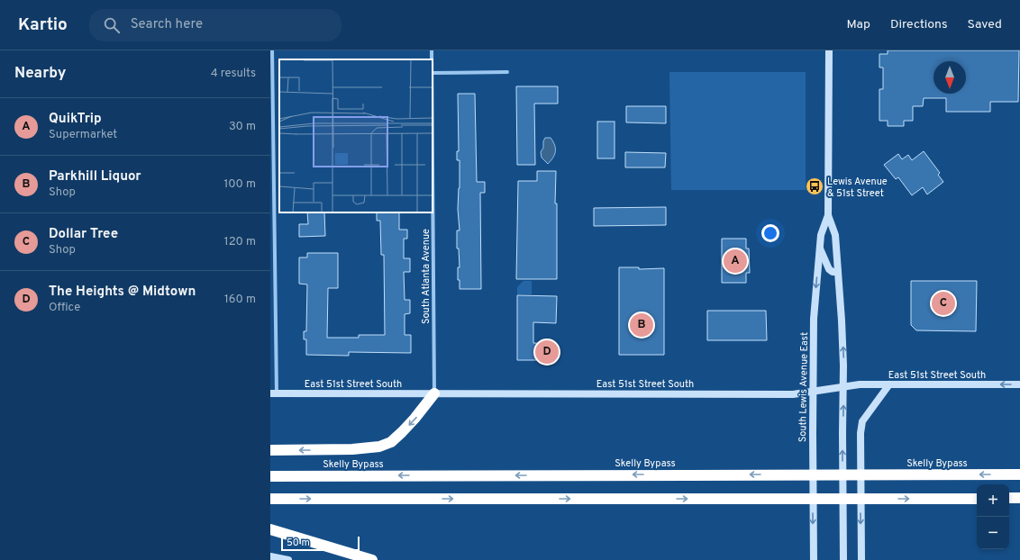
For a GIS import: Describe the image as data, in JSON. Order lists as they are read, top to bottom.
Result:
{
  "streets": {
    "highway": ["Skelly Bypass"],
    "main road": ["East 51st Street South", "South Lewis Avenue East"],
    "street": ["South Atlanta Avenue"]
  },
  "crossings": [
    ["South Atlanta Avenue", "East 51st Street South"],
    ["East 51st Street South", "South Lewis Avenue East"]
  ],
  "places": {
    "bus stop": ["Lewis Avenue & 51st Street"]
  },
  "scale_bar": "50 m",
  "north": "bottom",
  "page": {
    "header": "Kartio",
    "search": "Search here",
    "nav": ["Map", "Directions", "Saved"],
    "heading": ["Nearby", "4 results"],
    "list": [
      {
        "mark": "A",
        "name": "QuikTrip",
        "note": "Supermarket",
        "value": "30 m"
      },
      {
        "mark": "B",
        "name": "Parkhill Liquor",
        "note": "Shop",
        "value": "100 m"
      },
      {
        "mark": "C",
        "name": "Dollar Tree",
        "note": "Shop",
        "value": "120 m"
      },
      {
        "mark": "D",
        "name": "The Heights @ Midtown",
        "note": "Office",
        "value": "160 m"
      }
    ],
    "pins": [
      "A",
      "C",
      "B",
      "D"
    ],
    "map_buttons": ["+", "−"],
    "scale": "50 m"
  }
}
